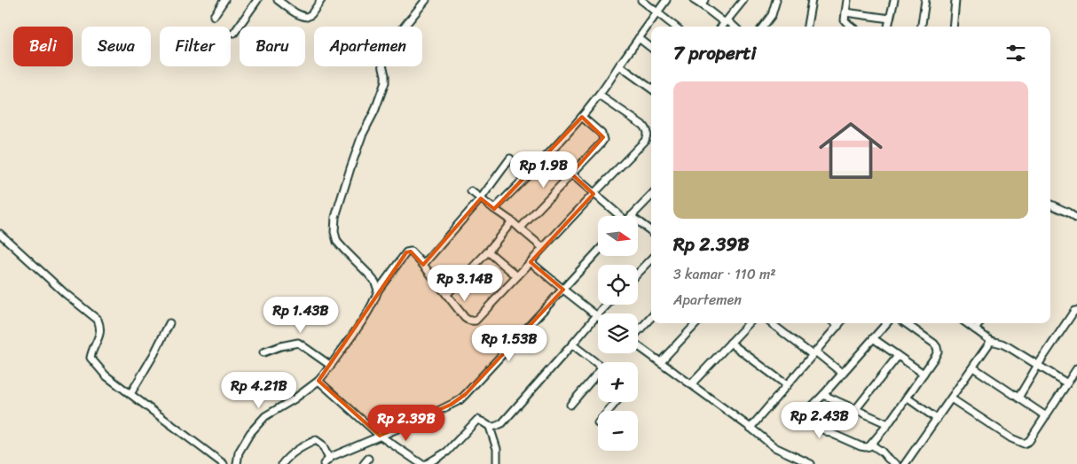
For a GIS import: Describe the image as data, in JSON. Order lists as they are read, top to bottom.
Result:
{
  "north": "right",
  "page": {
    "chip": [
      "Beli",
      "Sewa",
      "Filter",
      "Baru",
      "Apartemen"
    ],
    "heading": "7 properti",
    "list": [
      {
        "name": "Rp 2.39B",
        "note": "3 kamar · 110 m² · Apartemen"
      }
    ],
    "price": [
      "Rp 1.9B",
      "Rp 3.14B",
      "Rp 1.43B",
      "Rp 1.53B",
      "Rp 4.21B",
      "Rp 2.43B",
      "Rp 2.39B"
    ],
    "map_buttons": ["+", "−"]
  }
}
